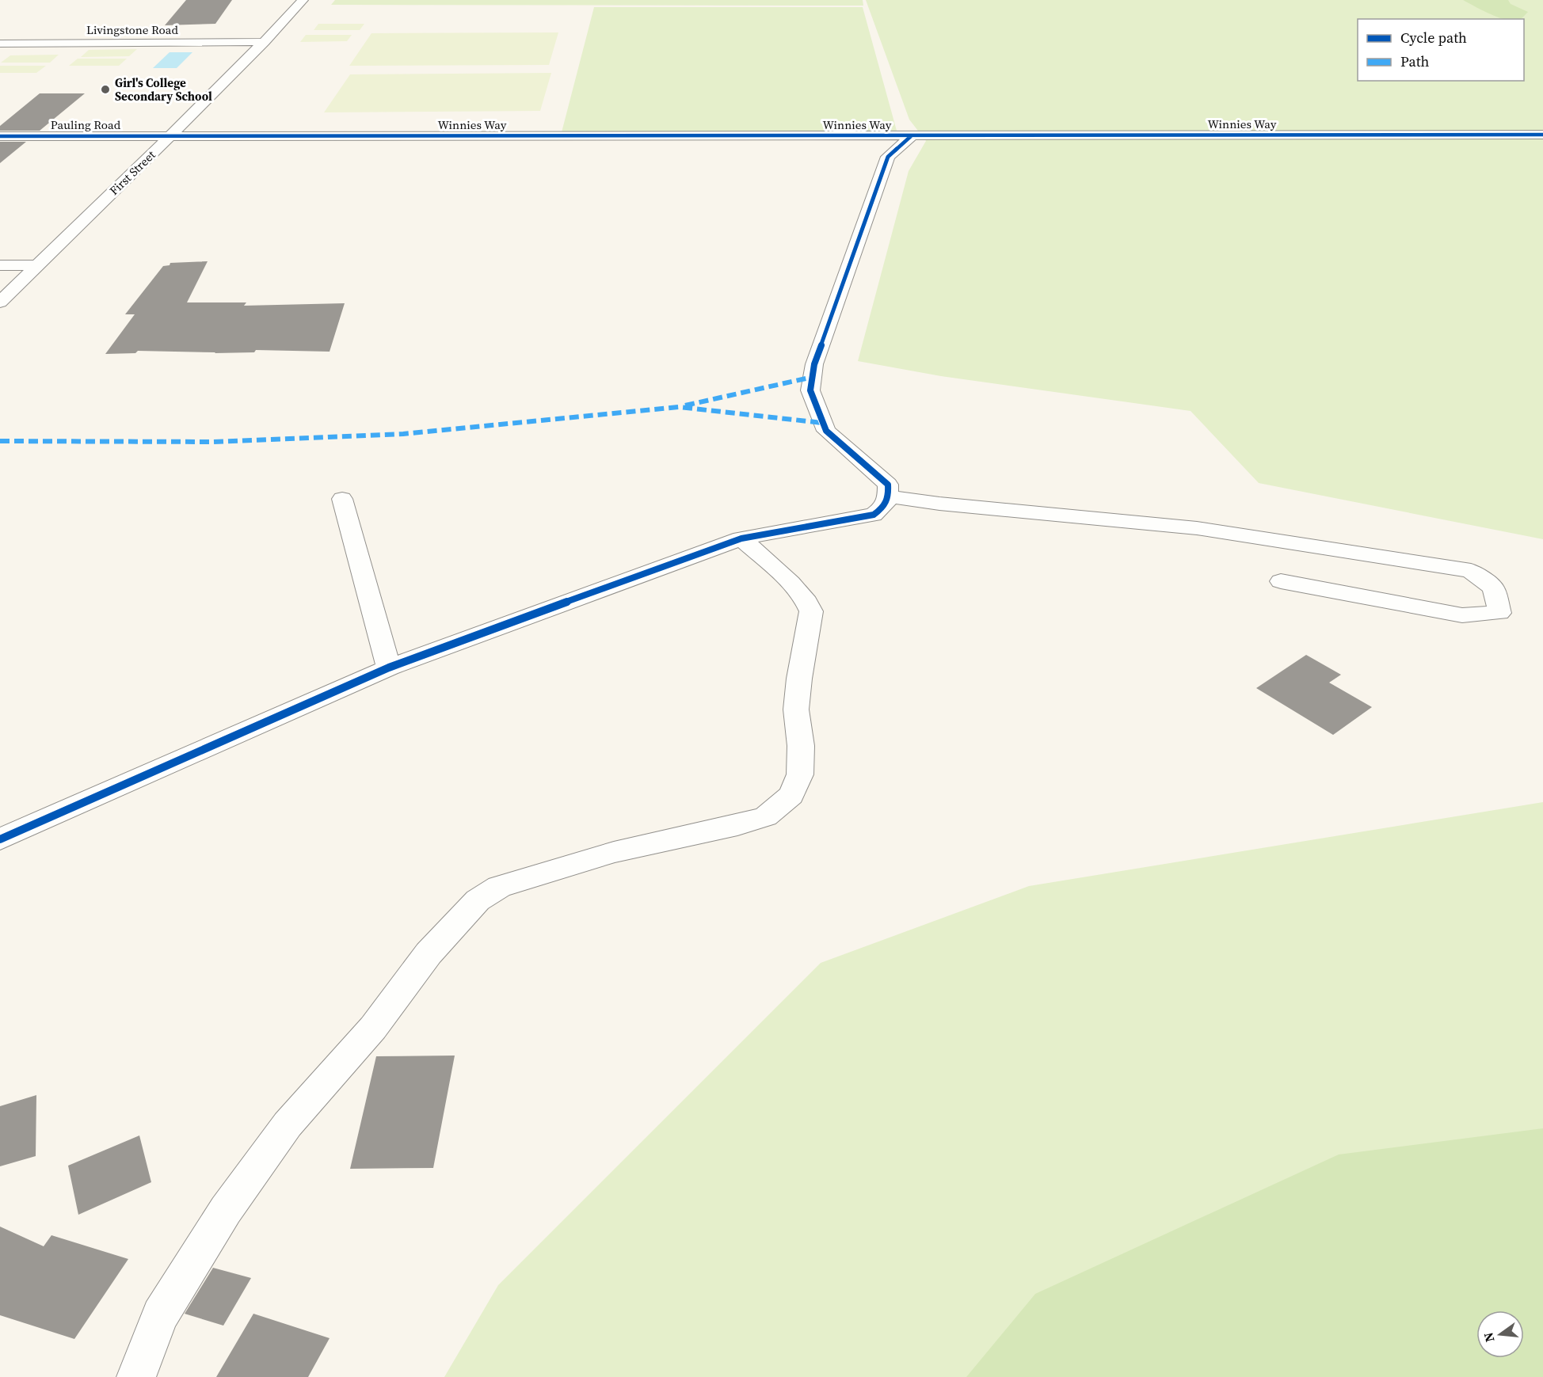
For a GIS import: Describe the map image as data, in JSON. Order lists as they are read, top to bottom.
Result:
{
  "streets": {
    "street": [
      "Livingstone Road",
      "Winnies Way",
      "Pauling Road",
      "First Street"
    ]
  },
  "crossings": [
    ["Livingstone Road", "First Street"],
    ["Winnies Way", "Pauling Road"],
    ["Winnies Way", "First Street"],
    ["Pauling Road", "First Street"]
  ],
  "places": ["Girl's College Secondary School"],
  "legend": ["Cycle path", "Path"],
  "north": "left"
}
